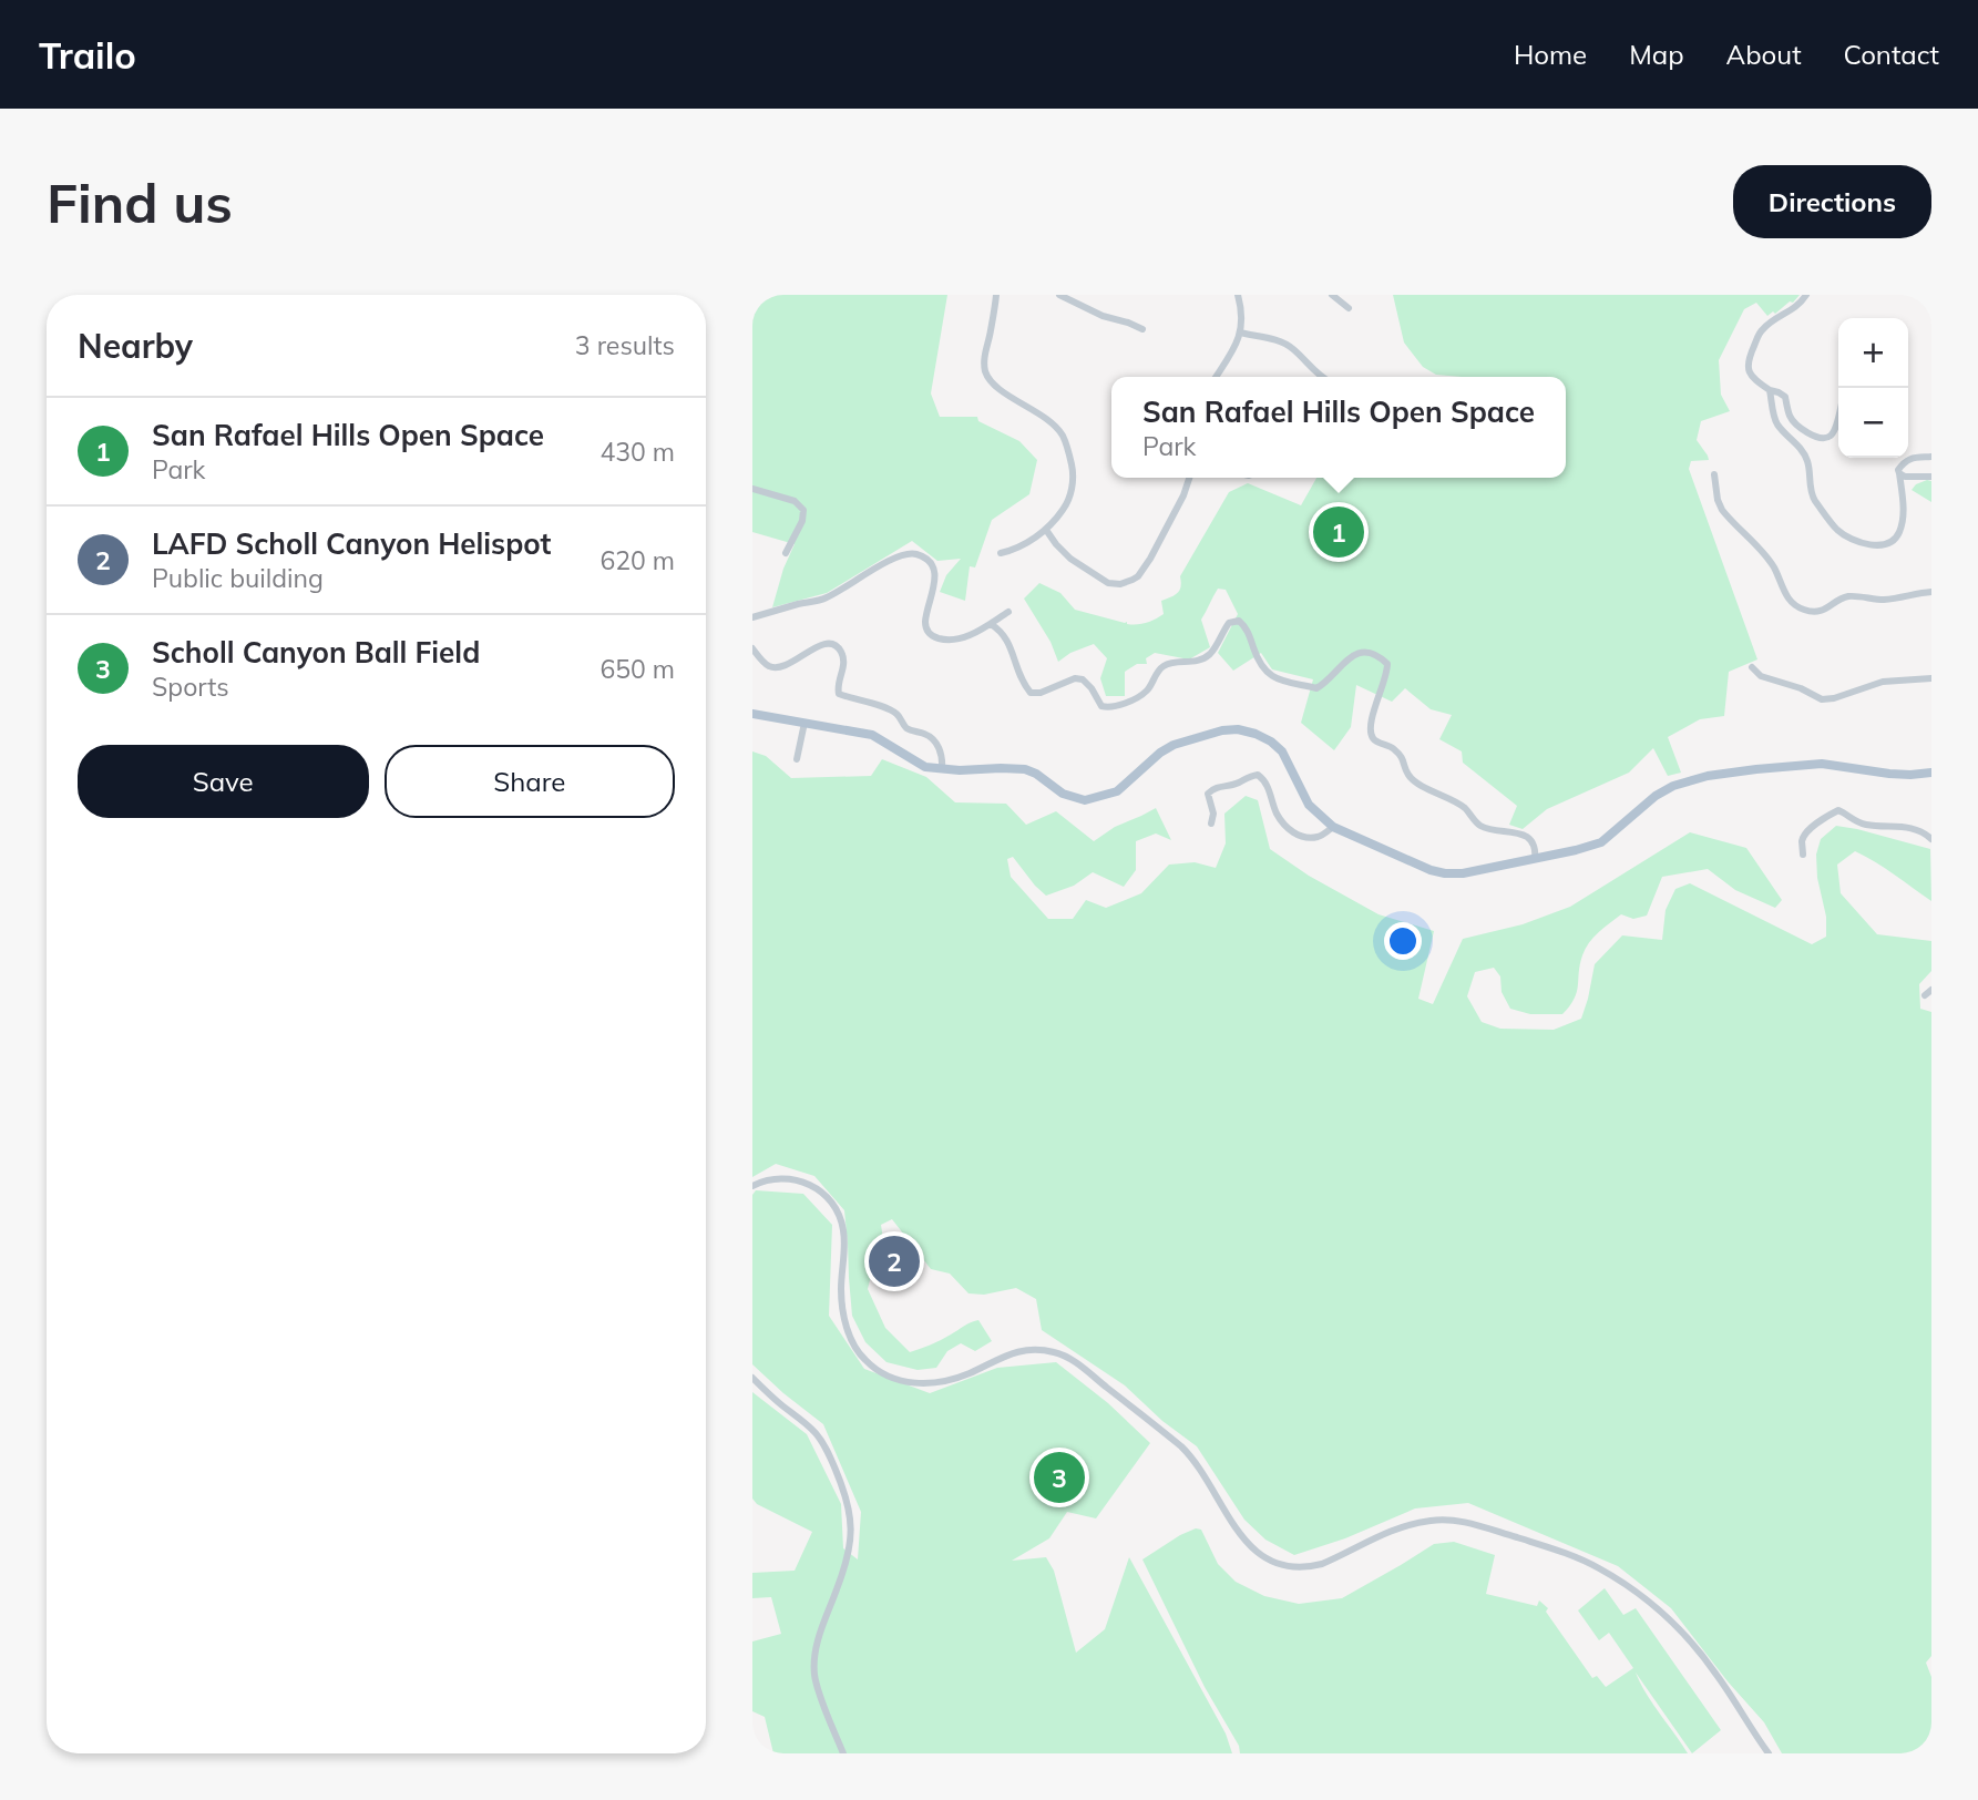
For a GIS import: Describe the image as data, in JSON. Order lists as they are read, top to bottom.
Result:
{
  "page": {
    "header": "Trailo",
    "nav": [
      "Home",
      "Map",
      "About",
      "Contact"
    ],
    "buttons": [
      "Directions",
      ["Save", "Share"]
    ],
    "title": "Find us",
    "heading": ["Nearby", "3 results"],
    "map_buttons": ["+", "−"],
    "popup": ["San Rafael Hills Open Space", "Park"],
    "list": [
      {
        "mark": "1",
        "name": "San Rafael Hills Open Space",
        "note": "Park",
        "value": "430 m"
      },
      {
        "mark": "2",
        "name": "LAFD Scholl Canyon Helispot",
        "note": "Public building",
        "value": "620 m"
      },
      {
        "mark": "3",
        "name": "Scholl Canyon Ball Field",
        "note": "Sports",
        "value": "650 m"
      }
    ],
    "pins": ["1", "2", "3"]
  }
}
